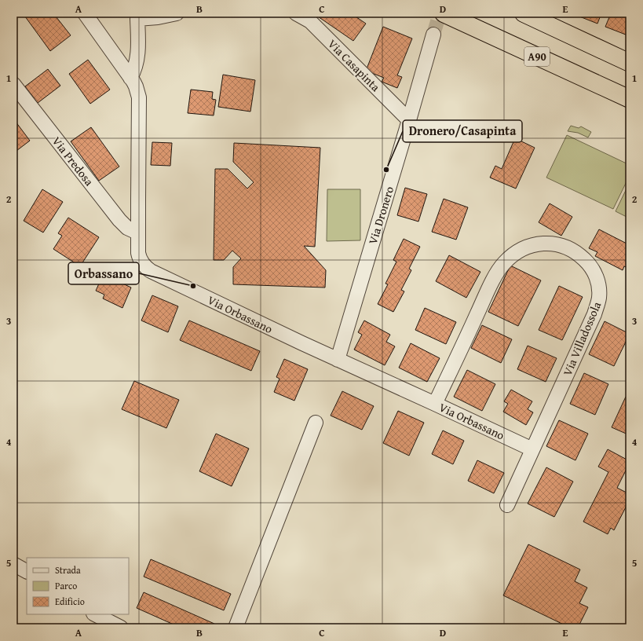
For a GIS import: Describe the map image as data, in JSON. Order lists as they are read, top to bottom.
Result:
{
  "streets": {
    "highway": ["A90"],
    "street": [
      "Via Casapinta",
      "Via Predosa",
      "Via Dronero",
      "Via Orbassano",
      "Via Villadossola"
    ]
  },
  "crossings": [
    ["Via Casapinta", "Via Dronero"],
    ["Via Predosa", "Via Orbassano"],
    ["Via Dronero", "Via Orbassano"],
    ["Via Orbassano", "Via Villadossola"]
  ],
  "places": ["Dronero/Casapinta", "Orbassano"],
  "legend": ["Strada", "Parco", "Edificio"],
  "grid": {
    "columns": [
      "A",
      "B",
      "C",
      "D",
      "E"
    ],
    "rows": [
      "1",
      "2",
      "3",
      "4",
      "5"
    ]
  }
}
